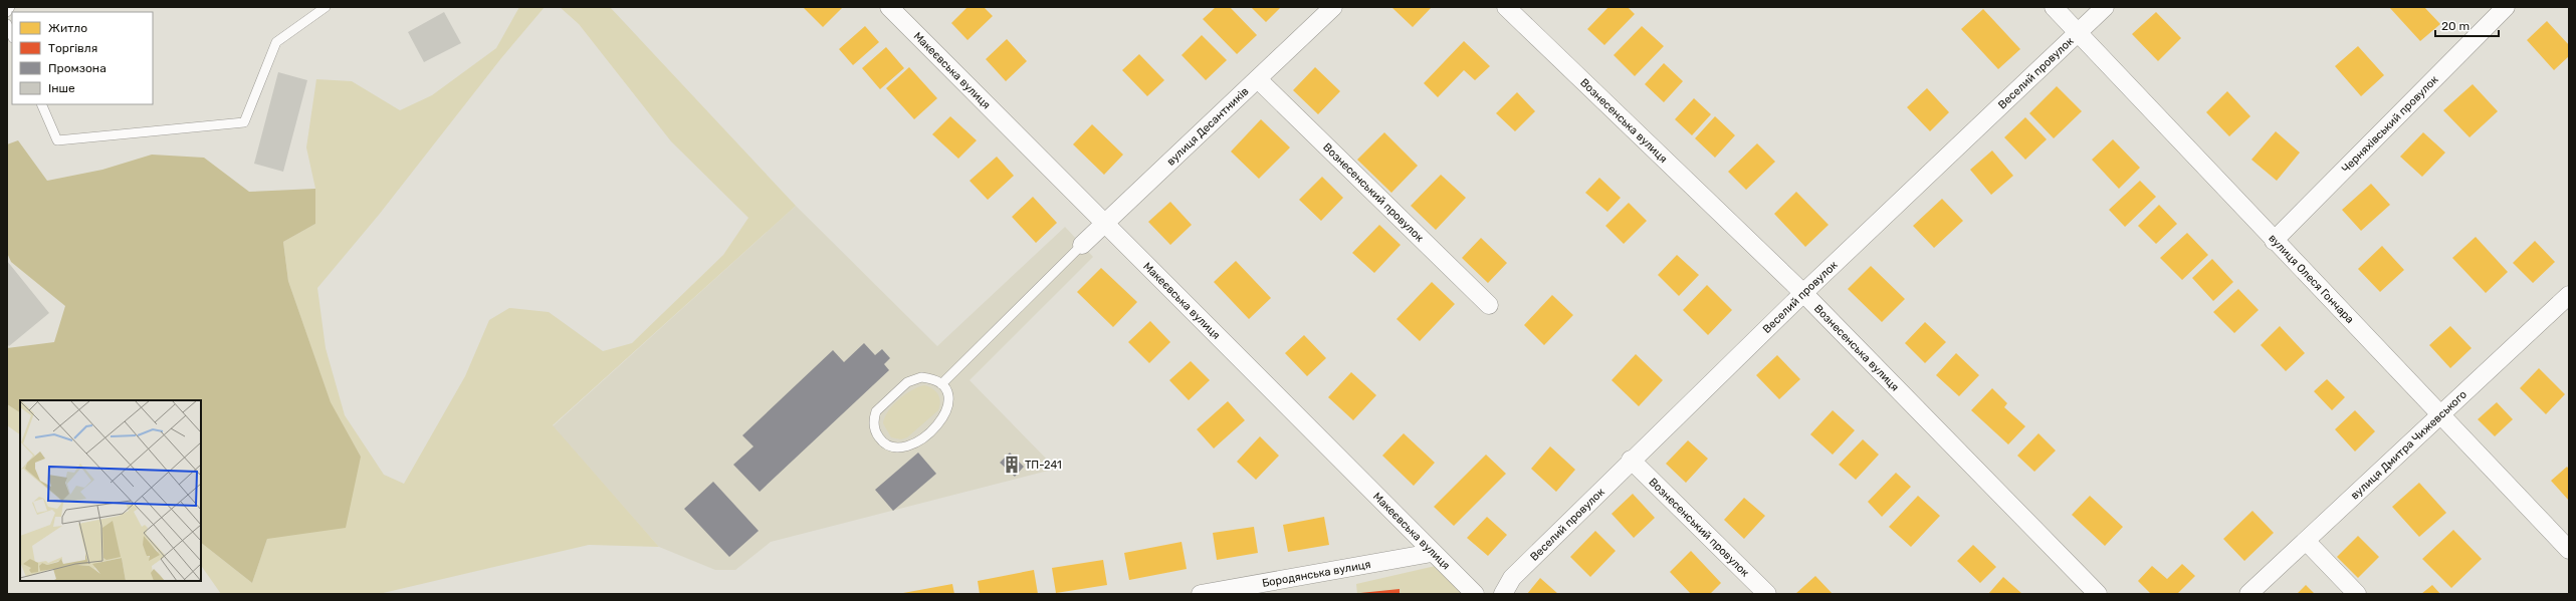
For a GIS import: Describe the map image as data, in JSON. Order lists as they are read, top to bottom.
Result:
{
  "streets": {
    "street": [
      "Макеєвська вулиця",
      "Веселий провулок",
      "Вознесенська вулиця",
      "Черняхівський провулок",
      "вулиця Десантників",
      "Вознесенський провулок",
      "вулиця Олеся Гончара",
      "вулиця Дмитра Чижевського",
      "Бородянська вулиця"
    ]
  },
  "crossings": [
    ["Макеєвська вулиця", "вулиця Десантників"],
    ["Макеєвська вулиця", "Бородянська вулиця"],
    ["Веселий провулок", "Вознесенська вулиця"],
    ["Веселий провулок", "Вознесенський провулок"],
    ["Веселий провулок", "вулиця Олеся Гончара"],
    ["Черняхівський провулок", "вулиця Олеся Гончара"],
    ["вулиця Десантників", "Вознесенський провулок"],
    ["вулиця Олеся Гончара", "вулиця Дмитра Чижевського"]
  ],
  "places": {
    "building": ["ТП-241"]
  },
  "legend": [
    "Житло",
    "Торгівля",
    "Промзона",
    "Інше"
  ],
  "scale_bar": "20 m"
}
